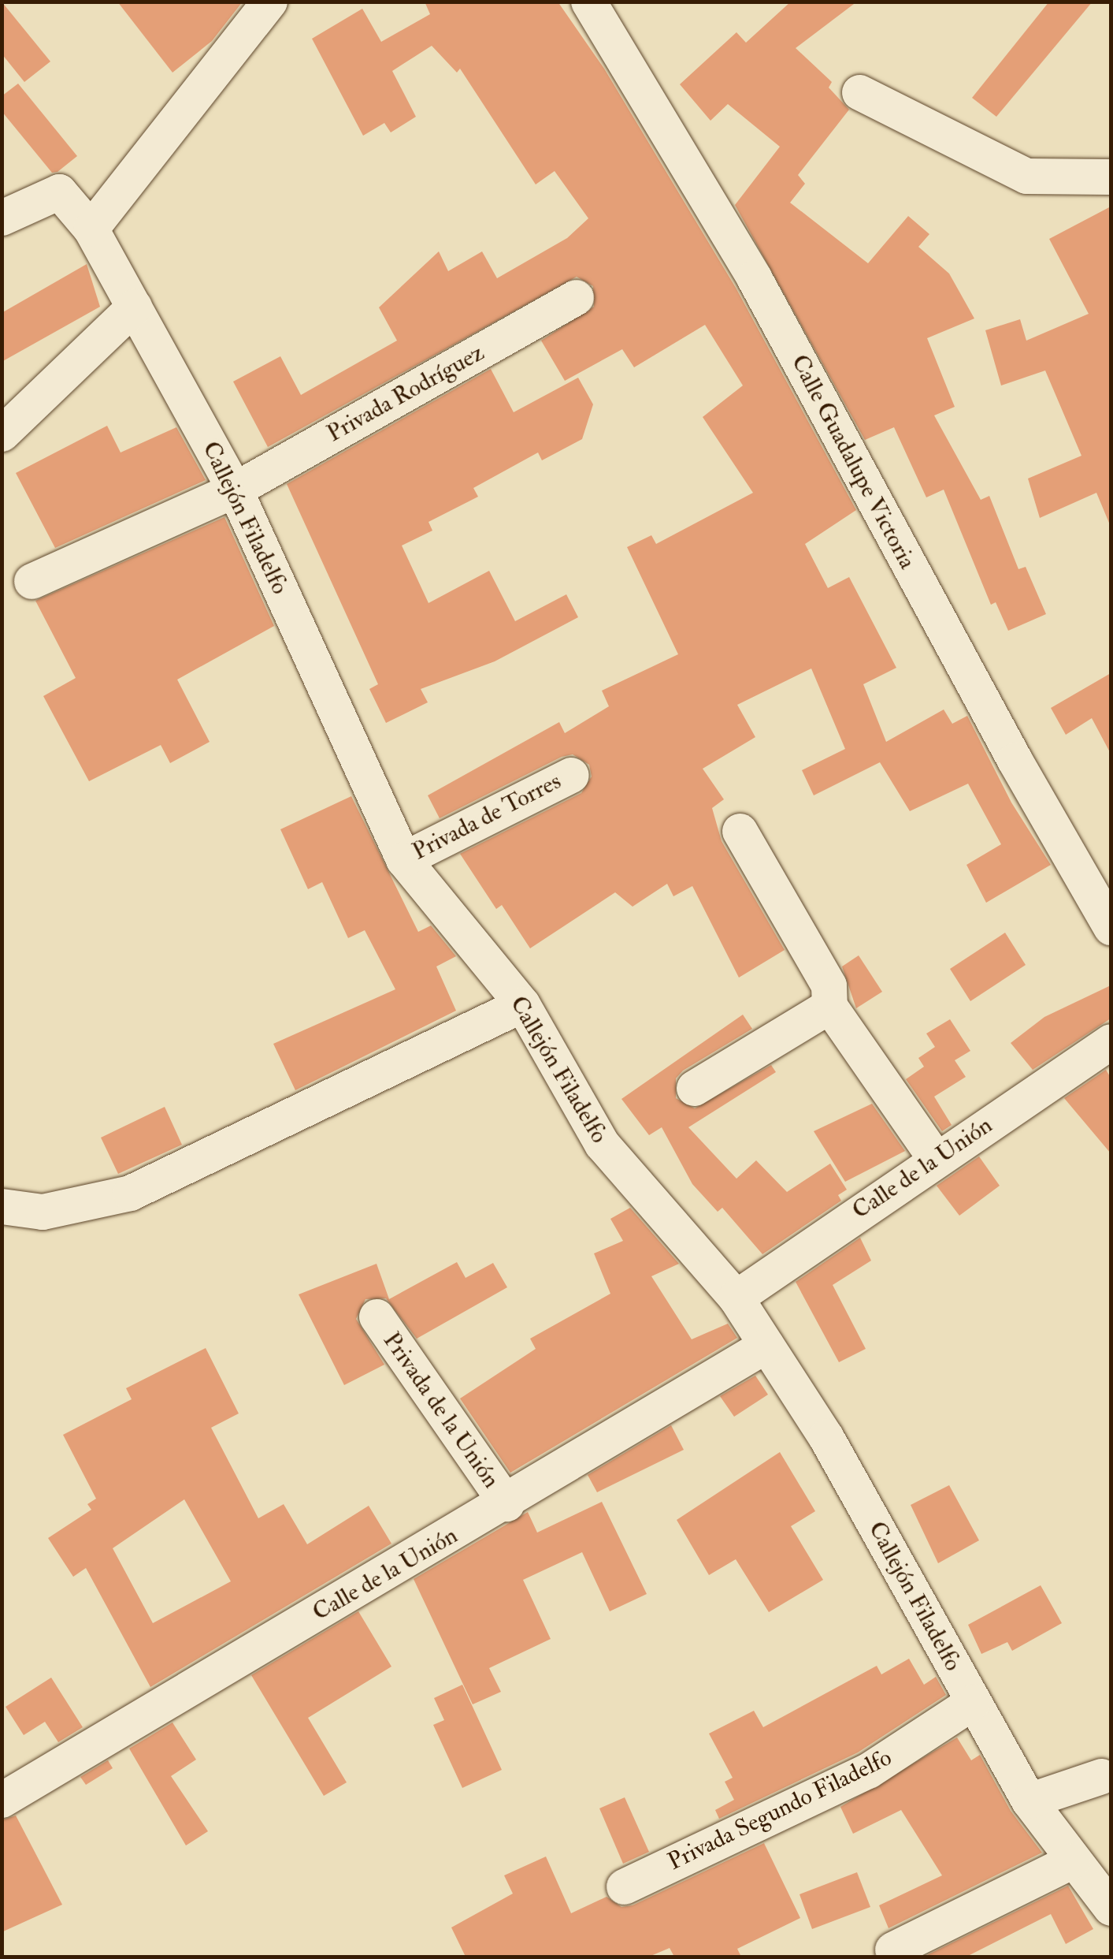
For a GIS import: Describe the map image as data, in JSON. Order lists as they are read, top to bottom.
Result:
{
  "streets": {
    "street": [
      "Privada Rodríguez",
      "Calle Guadalupe Victoria",
      "Callejón Filadelfo",
      "Privada de Torres",
      "Calle de la Unión",
      "Privada de la Unión",
      "Privada Segundo Filadelfo"
    ]
  },
  "crossings": [
    ["Privada Rodríguez", "Callejón Filadelfo"],
    ["Callejón Filadelfo", "Privada de Torres"],
    ["Callejón Filadelfo", "Calle de la Unión"],
    ["Callejón Filadelfo", "Privada Segundo Filadelfo"],
    ["Calle de la Unión", "Privada de la Unión"]
  ]
}
